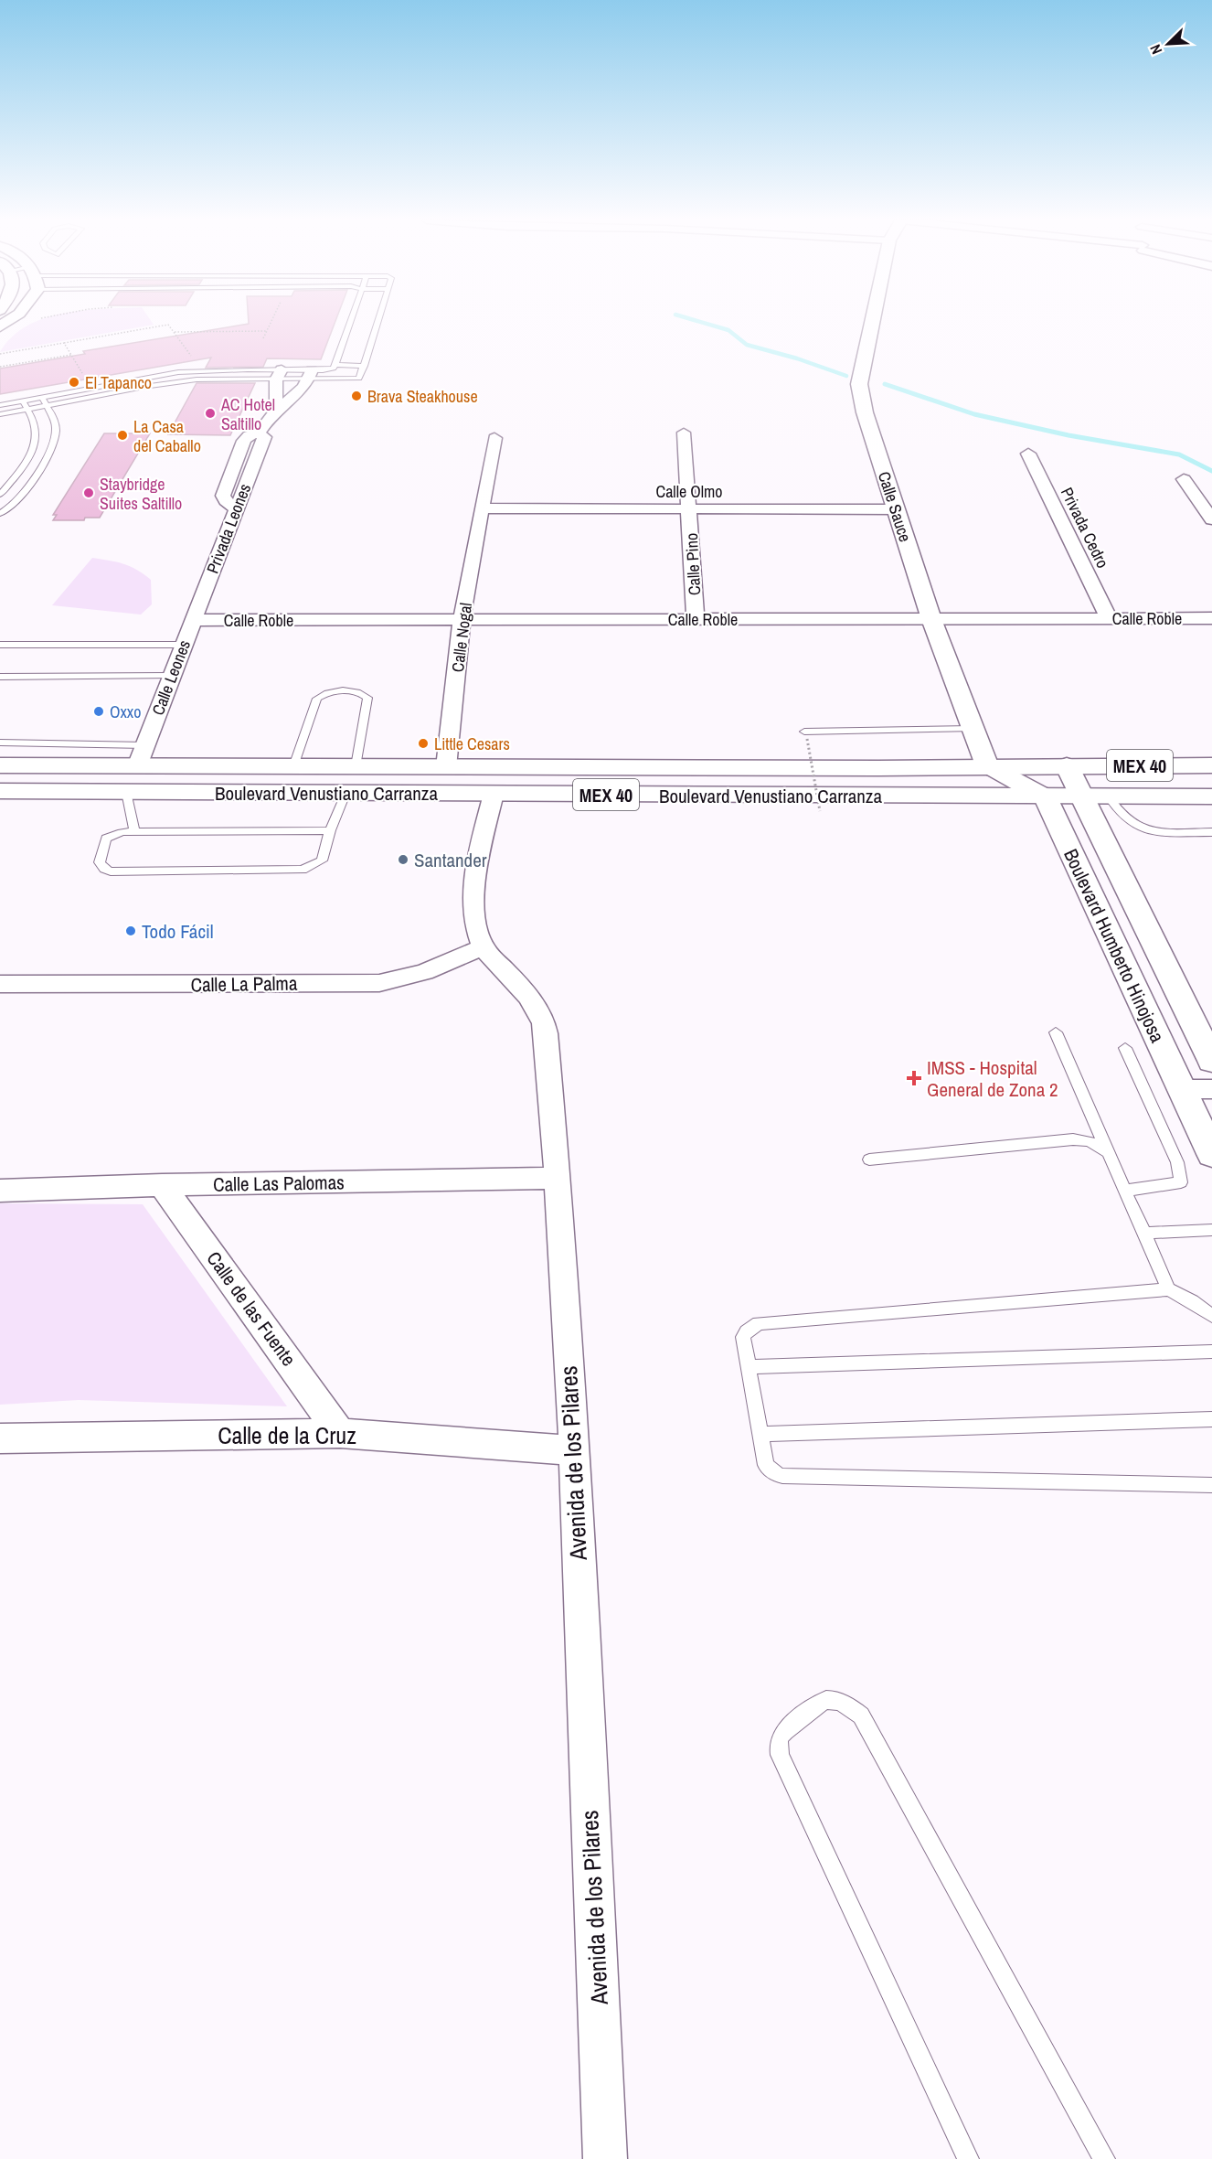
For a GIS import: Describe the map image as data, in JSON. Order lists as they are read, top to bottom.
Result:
{
  "streets": {
    "street": [
      "Calle Olmo",
      "Calle Sauce",
      "Privada Cedro",
      "Privada Leones",
      "Calle Pino",
      "Calle Roble",
      "Calle Nogal",
      "Calle Leones",
      "MEX 40",
      "Boulevard Venustiano Carranza",
      "Boulevard Humberto Hinojosa",
      "Calle La Palma",
      "Calle Las Palomas",
      "Calle de las Fuente",
      "Calle de la Cruz",
      "Avenida de los Pilares"
    ]
  },
  "crossings": [
    ["Calle Olmo", "Calle Sauce"],
    ["Calle Olmo", "Calle Pino"],
    ["Calle Olmo", "Calle Nogal"],
    ["Calle Sauce", "Calle Roble"],
    ["Calle Sauce", "Boulevard Venustiano Carranza"],
    ["Privada Cedro", "Calle Roble"],
    ["Privada Leones", "Calle Roble"],
    ["Privada Leones", "Calle Leones"],
    ["Calle Pino", "Calle Roble"],
    ["Calle Roble", "Calle Nogal"],
    ["Calle Roble", "Calle Leones"],
    ["Calle Nogal", "Boulevard Venustiano Carranza"],
    ["Calle Leones", "Boulevard Venustiano Carranza"],
    ["Boulevard Venustiano Carranza", "Boulevard Humberto Hinojosa"],
    ["Boulevard Venustiano Carranza", "Avenida de los Pilares"],
    ["Calle La Palma", "Avenida de los Pilares"],
    ["Calle Las Palomas", "Calle de las Fuente"],
    ["Calle Las Palomas", "Avenida de los Pilares"],
    ["Calle de las Fuente", "Calle de la Cruz"],
    ["Calle de la Cruz", "Avenida de los Pilares"]
  ],
  "places": {
    "other": [
      "El Tapanco",
      "Brava Steakhouse",
      "AC Hotel Saltillo",
      "La Casa del Caballo",
      "Staybridge Suites Saltillo",
      "Oxxo",
      "Little Cesars",
      "Santander",
      "Todo Fácil"
    ],
    "health": ["IMSS - Hospital General de Zona 2"]
  },
  "north": "bottom left"
}
